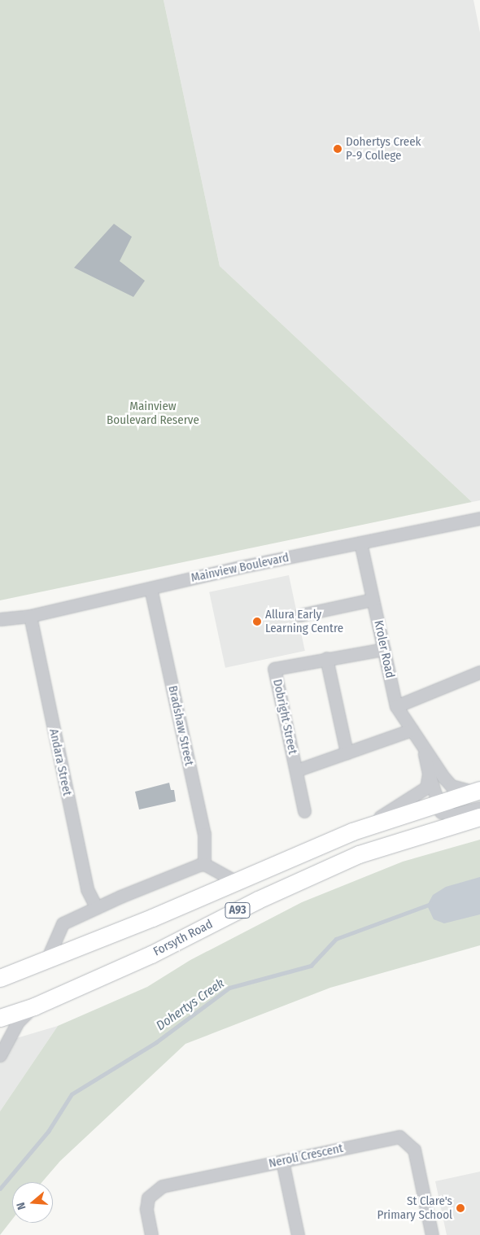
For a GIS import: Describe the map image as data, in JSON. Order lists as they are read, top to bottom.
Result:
{
  "streets": {
    "highway": ["A93", "Forsyth Road"],
    "street": [
      "Mainview Boulevard",
      "Kroler Road",
      "Dobright Street",
      "Bradshaw Street",
      "Andara Street",
      "Neroli Crescent"
    ]
  },
  "crossings": [
    ["Mainview Boulevard", "Kroler Road"],
    ["Mainview Boulevard", "Bradshaw Street"],
    ["Mainview Boulevard", "Andara Street"],
    ["Kroler Road", "Dobright Street"],
    ["Kroler Road", "A93"]
  ],
  "water": ["Dohertys Creek"],
  "parks": ["Mainview Boulevard Reserve"],
  "places": ["Dohertys Creek P-9 College", "Allura Early Learning Centre", "St Clare's Primary School"],
  "north": "left"
}
